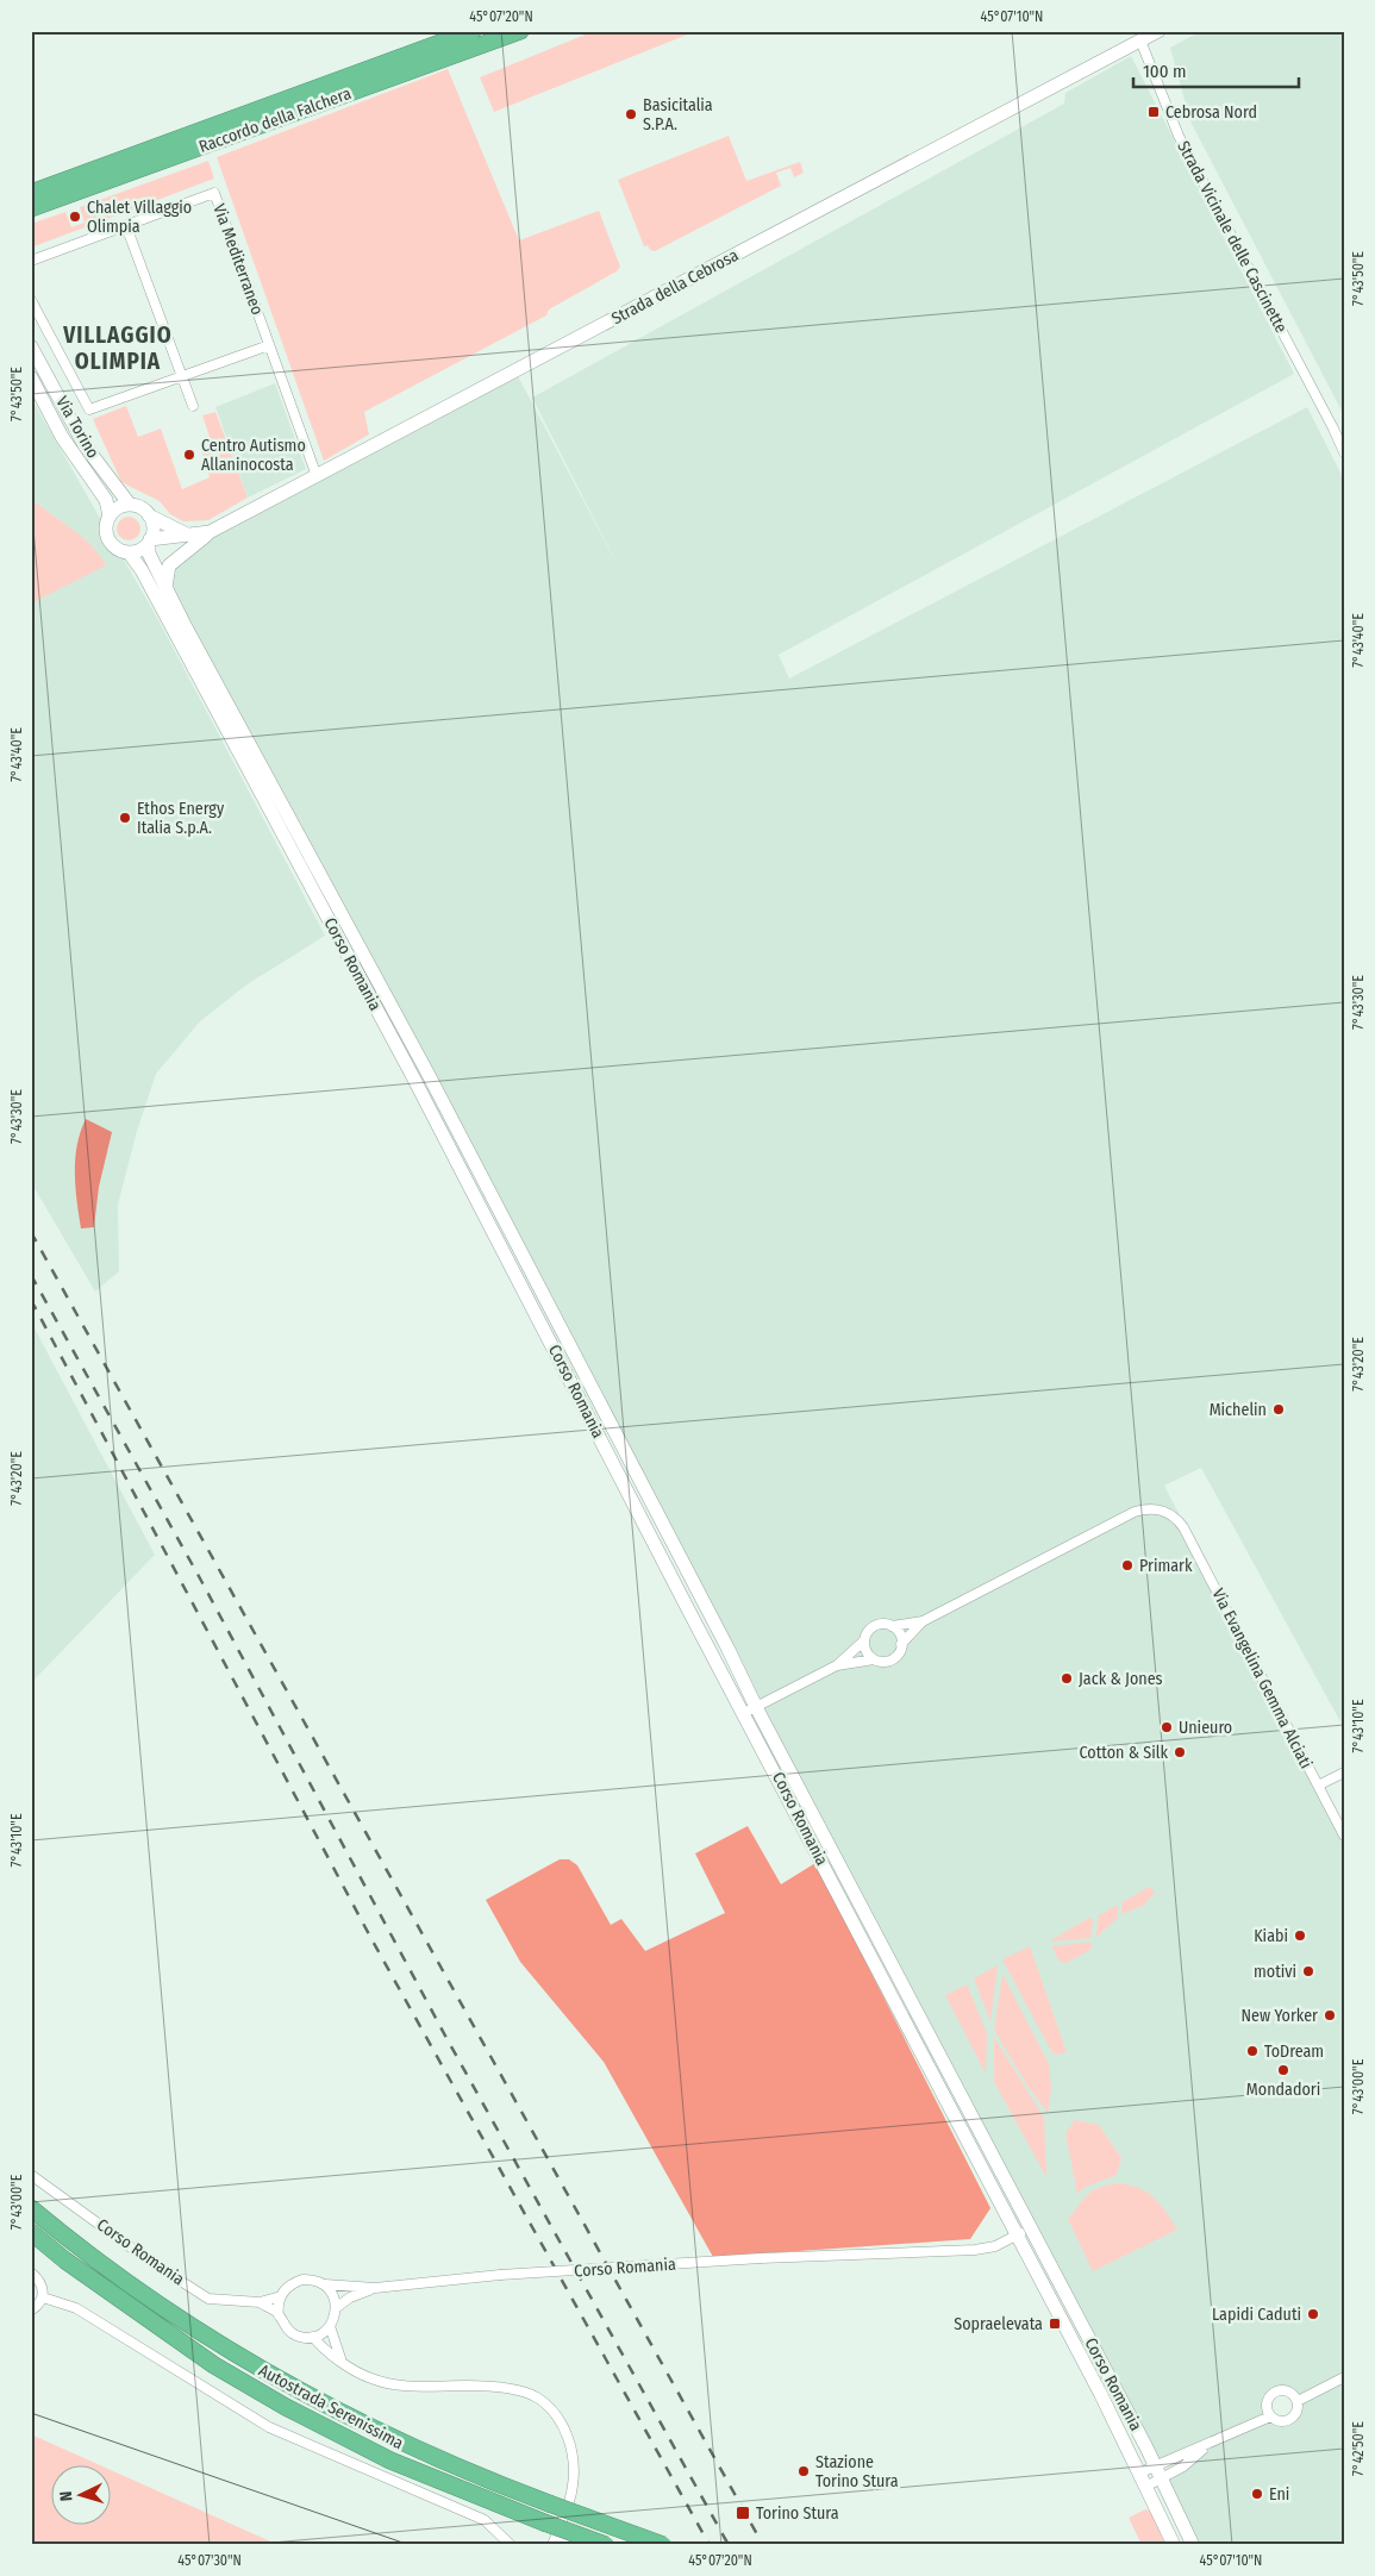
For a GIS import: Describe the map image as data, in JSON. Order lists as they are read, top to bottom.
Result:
{
  "streets": {
    "highway": ["Raccordo della Falchera", "Autostrada Serenissima"],
    "main road": ["Strada della Cebrosa", "Via Torino", "Corso Romania"],
    "street": ["Strada Vicinale delle Cascinette", "Via Mediterraneo", "Via Evangelina Gemma Alciati"]
  },
  "crossings": [
    ["Strada Vicinale delle Cascinette", "Strada della Cebrosa"],
    ["Via Mediterraneo", "Strada della Cebrosa"],
    ["Strada della Cebrosa", "Via Torino"],
    ["Strada della Cebrosa", "Corso Romania"],
    ["Via Torino", "Corso Romania"]
  ],
  "districts": ["VILLAGGIO OLIMPIA"],
  "places": {
    "transit": ["Cebrosa Nord", "Sopraelevata", "Torino Stura"],
    "other": [
      "Basicitalia S.P.A.",
      "Chalet Villaggio Olimpia",
      "Centro Autismo Allaninocosta",
      "Ethos Energy Italia S.p.A.",
      "Michelin",
      "Primark",
      "Jack & Jones",
      "Unieuro",
      "Cotton & Silk",
      "Kiabi",
      "motivi",
      "New Yorker",
      "ToDream",
      "Mondadori",
      "Lapidi Caduti",
      "Stazione Torino Stura",
      "Eni"
    ]
  },
  "scale_bar": "100 m",
  "north": "left",
  "coordinates": [
    "45°07'20\"N",
    "45°07'10\"N",
    "7°43'50\"E",
    "7°43'40\"E",
    "7°43'30\"E",
    "7°43'20\"E",
    "7°43'10\"E",
    "7°43'00\"E",
    "7°42'50\"E",
    "45°07'30\"N"
  ]
}
